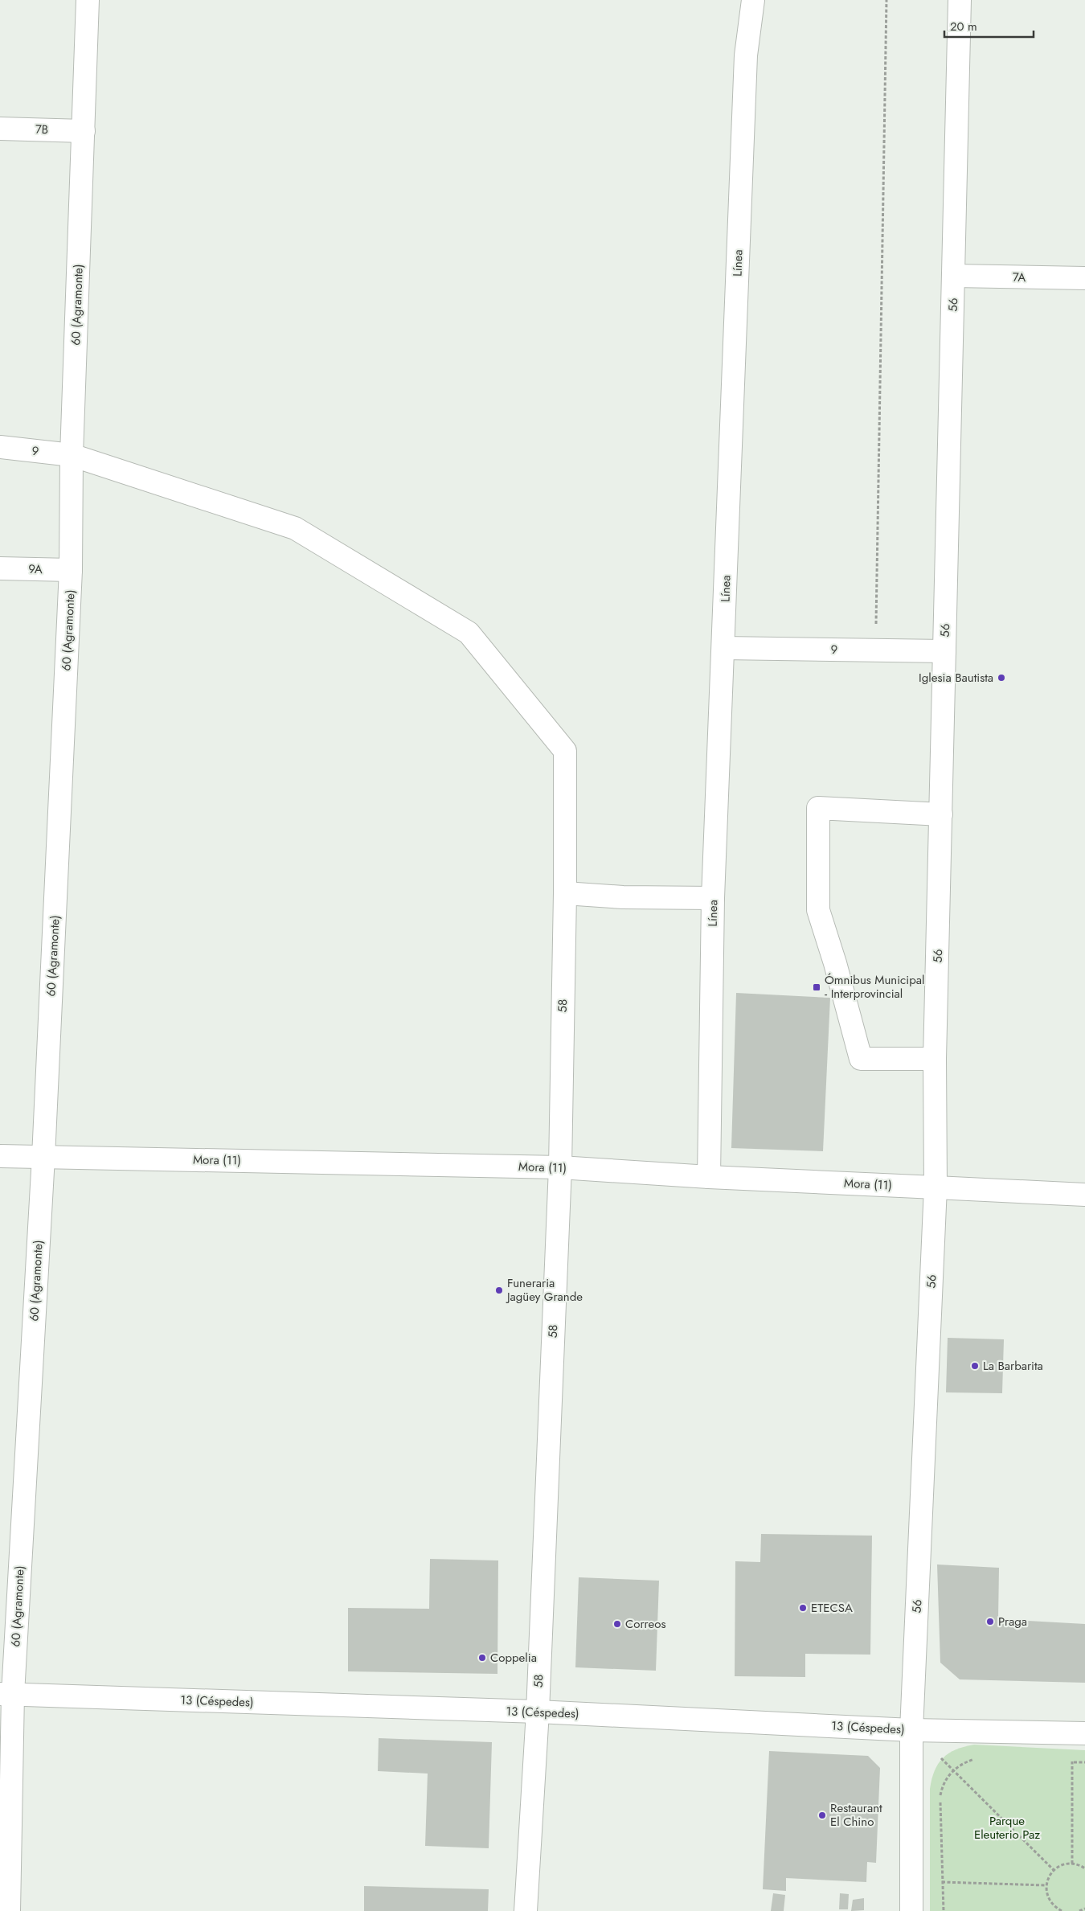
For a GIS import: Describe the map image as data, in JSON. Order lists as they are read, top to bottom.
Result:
{
  "streets": {
    "street": [
      "7B",
      "Línea",
      "7A",
      "60 (Agramonte)",
      "56",
      "9",
      "9A",
      "58",
      "Mora (11)",
      "13 (Céspedes)"
    ]
  },
  "crossings": [
    ["7B", "60 (Agramonte)"],
    ["Línea", "9"],
    ["Línea", "Mora (11)"],
    ["7A", "56"],
    ["60 (Agramonte)", "9"],
    ["60 (Agramonte)", "9A"],
    ["60 (Agramonte)", "Mora (11)"],
    ["60 (Agramonte)", "13 (Céspedes)"],
    ["56", "9"],
    ["56", "Mora (11)"],
    ["56", "13 (Céspedes)"],
    ["9", "58"],
    ["58", "Mora (11)"],
    ["58", "13 (Céspedes)"]
  ],
  "parks": ["Parque Eleuterio Paz"],
  "places": {
    "other": [
      "Iglesia Bautista",
      "Funeraria Jagüey Grande",
      "La Barbarita",
      "ETECSA",
      "Praga",
      "Correos",
      "Coppelia",
      "Restaurant El Chino"
    ],
    "transit": ["Ómnibus Municipal - Interprovincial"]
  },
  "scale_bar": "20 m"
}
